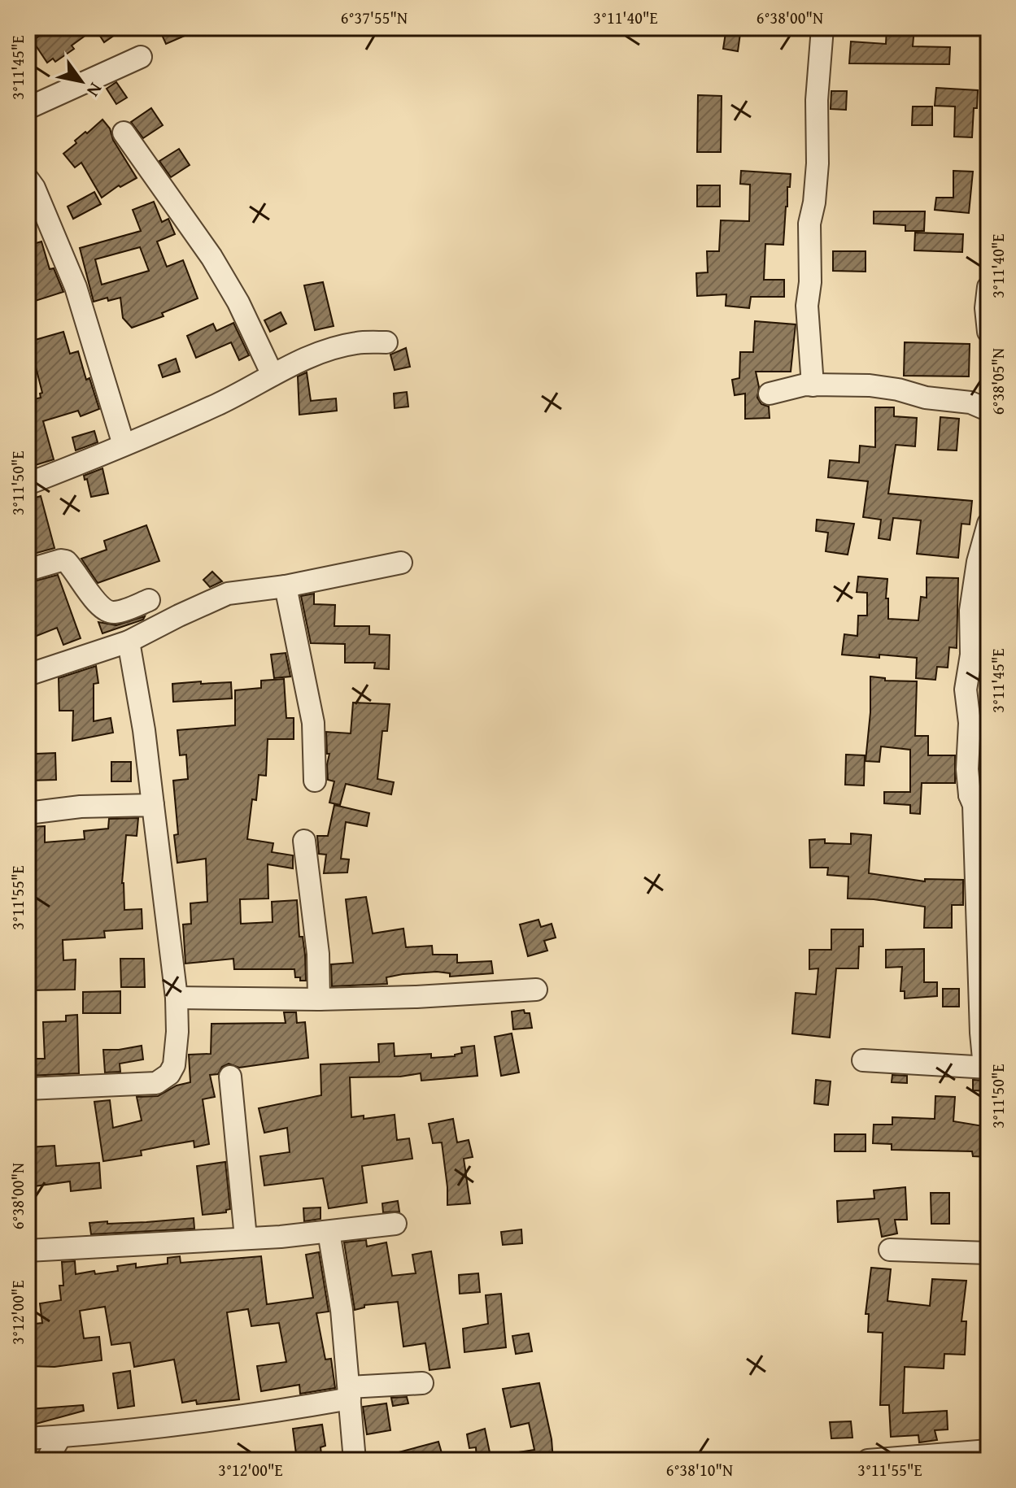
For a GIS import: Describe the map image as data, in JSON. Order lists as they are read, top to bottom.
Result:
{
  "north": "bottom right",
  "coordinates": [
    "6°37'55\"N",
    "3°11'40\"E",
    "6°38'00\"N",
    "3°11'45\"E",
    "6°38'05\"N",
    "3°11'50\"E",
    "3°11'55\"E",
    "3°12'00\"E",
    "6°38'10\"N"
  ]
}
